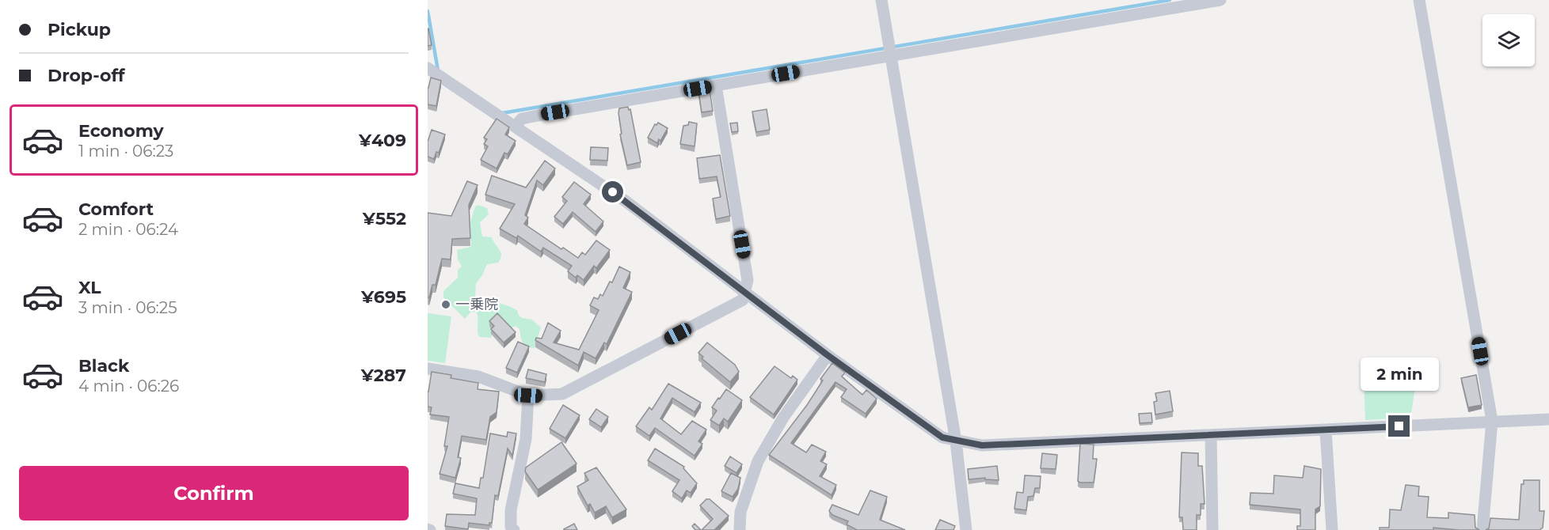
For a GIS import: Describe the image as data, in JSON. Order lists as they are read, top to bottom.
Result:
{
  "places": ["一乗院"],
  "page": {
    "banner": ["Pickup", "Drop-off"],
    "list": [
      {
        "name": "Economy",
        "note": "1 min · 06:23",
        "value": "¥409"
      },
      {
        "name": "Comfort",
        "note": "2 min · 06:24",
        "value": "¥552"
      },
      {
        "name": "XL",
        "note": "3 min · 06:25",
        "value": "¥695"
      },
      {
        "name": "Black",
        "note": "4 min · 06:26",
        "value": "¥287"
      }
    ],
    "bubble": "2 min",
    "buttons": "Confirm"
  }
}
